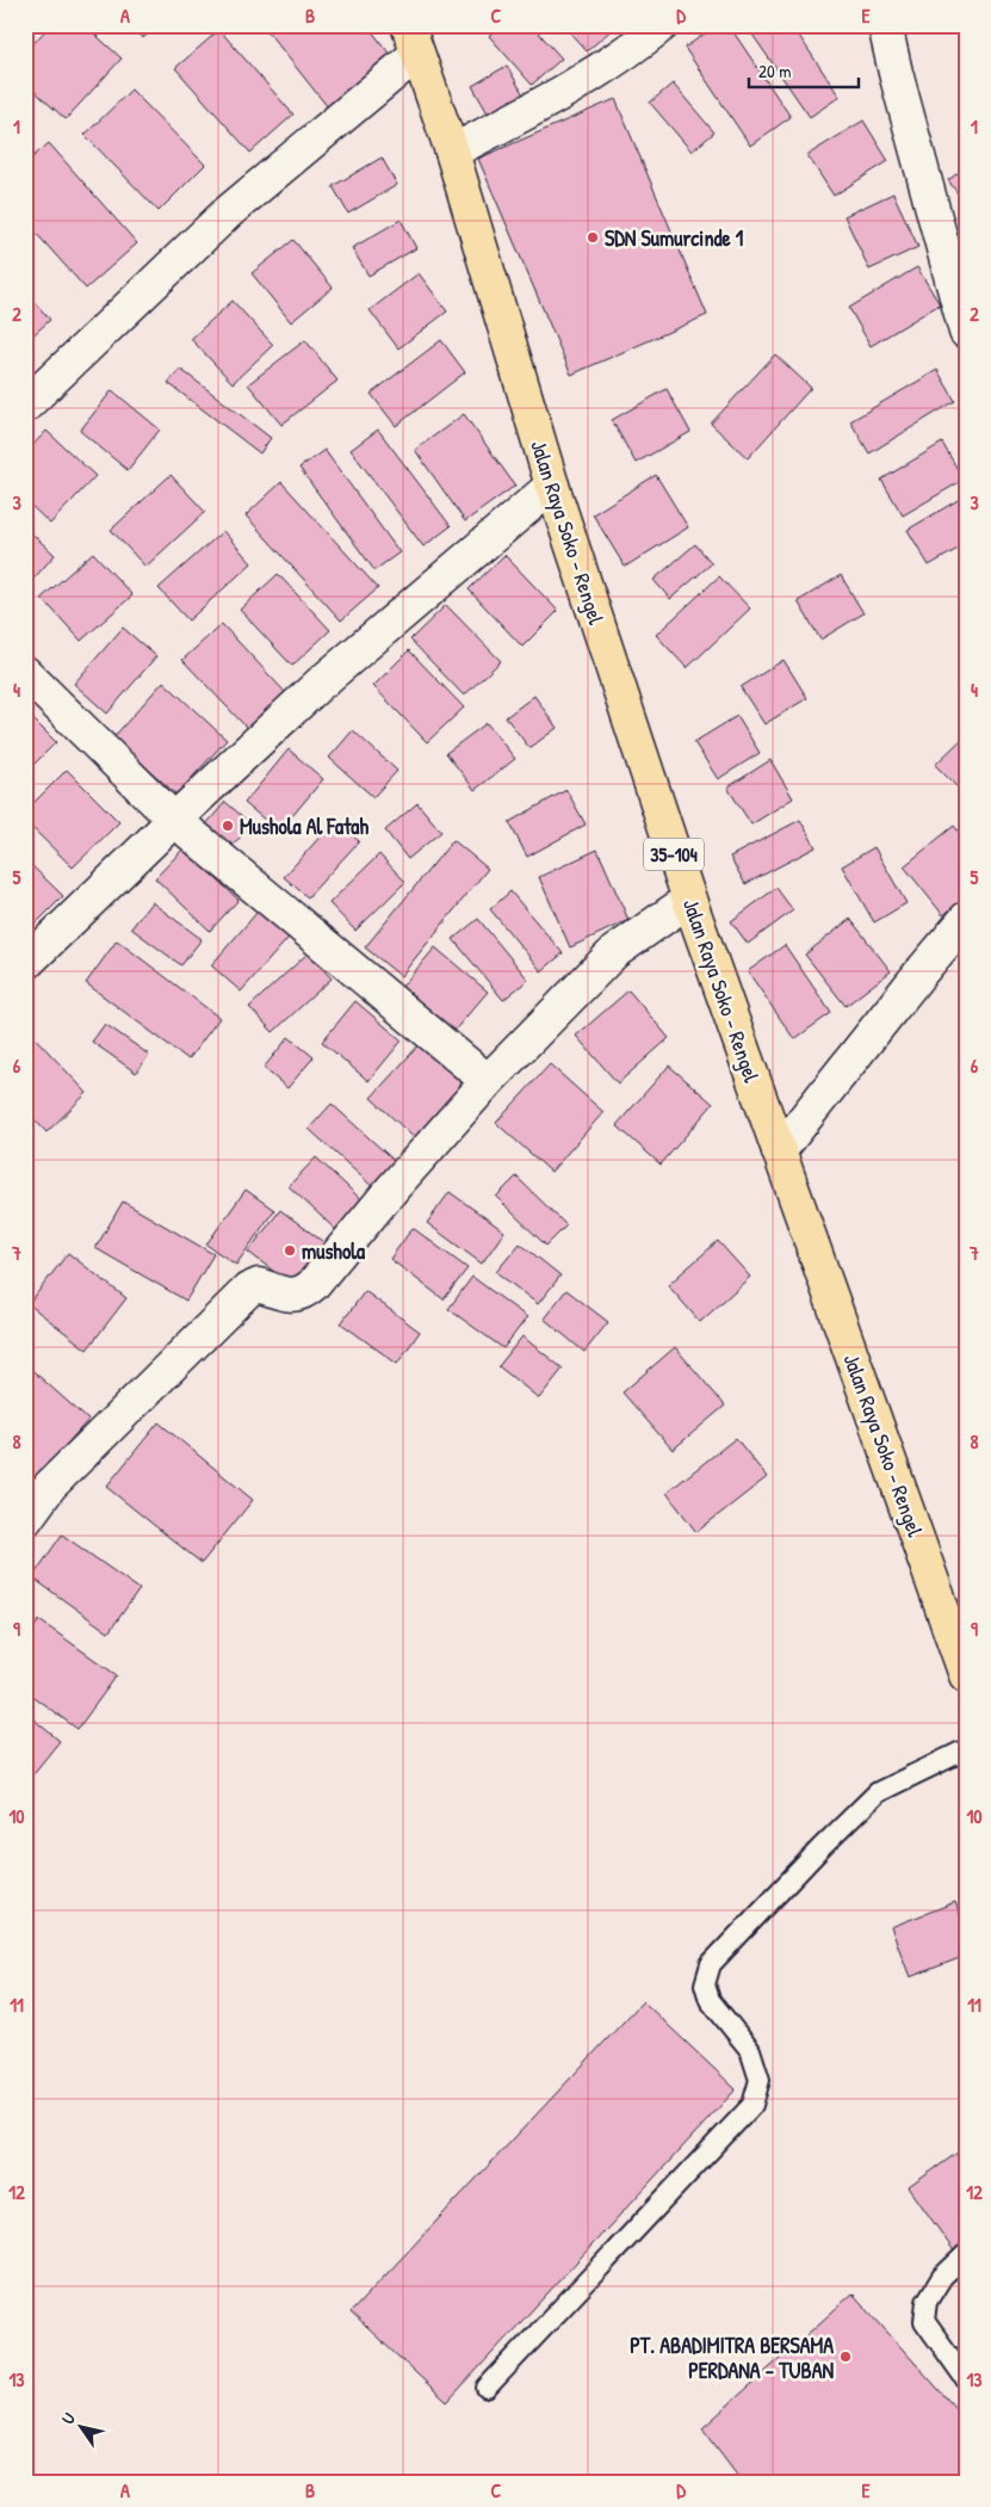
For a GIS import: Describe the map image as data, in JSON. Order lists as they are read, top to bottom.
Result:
{
  "streets": {
    "main road": ["Jalan Raya Soko - Rengel", "35-104"]
  },
  "places": [
    "SDN Sumurcinde 1",
    "Mushola Al Fatah",
    "mushola",
    "PT. ABADIMITRA BERSAMA PERDANA - TUBAN"
  ],
  "scale_bar": "20 m",
  "north": "top left",
  "grid": {
    "columns": [
      "A",
      "B",
      "C",
      "D",
      "E"
    ],
    "rows": [
      "1",
      "2",
      "3",
      "4",
      "5",
      "6",
      "7",
      "8",
      "9",
      "10",
      "11",
      "12",
      "13"
    ]
  }
}
